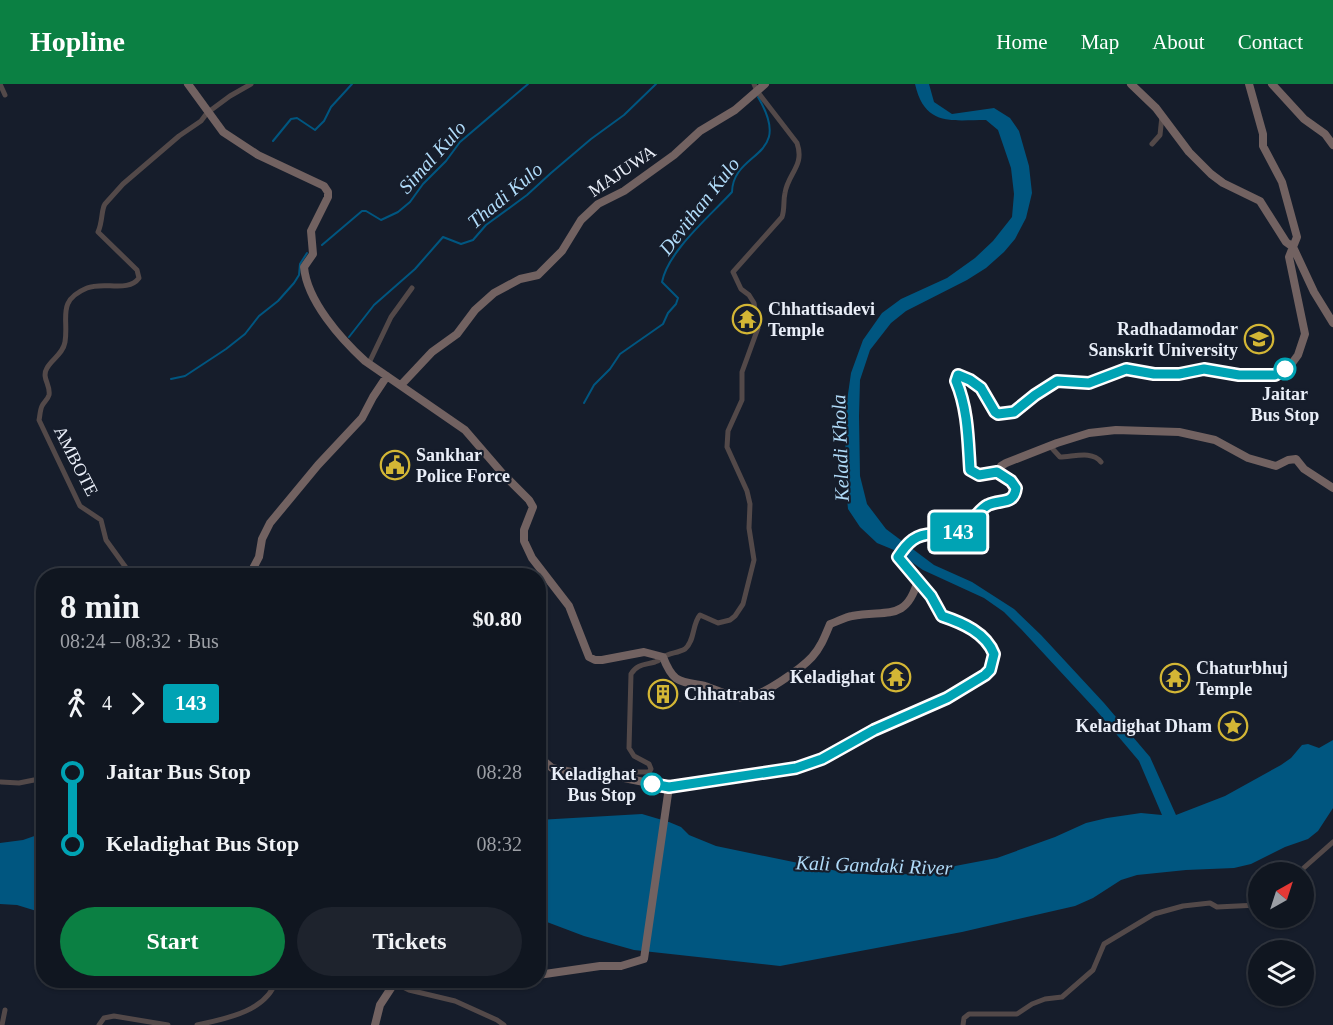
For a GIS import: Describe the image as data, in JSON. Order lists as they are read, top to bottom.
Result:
{
  "streets": {
    "street": ["MAJUWA", "AMBOTE"]
  },
  "water": [
    "Simal Kulo",
    "Thadi Kulo",
    "Devithan Kulo",
    "Keladi Khola",
    "Kali Gandaki River"
  ],
  "places": {
    "temple": ["Chhattisadevi Temple", "Keladighat", "Chaturbhuj Temple"],
    "school or university": ["Radhadamodar Sanskrit University"],
    "other": ["Jaitar Bus Stop", "Keladighat Bus Stop"],
    "public building": ["Sankhar Police Force"],
    "building": ["Chhatrabas"],
    "place": ["Keladighat Dham"]
  },
  "lines": ["bus line 143"],
  "north": "top right",
  "page": {
    "header": "Hopline",
    "nav": [
      "Home",
      "Map",
      "About",
      "Contact"
    ],
    "on_map": "143",
    "heading": ["8 min", "08:24 – 08:32 · Bus", "$0.80"],
    "legs": ["4", "143"],
    "list": [
      {
        "name": "Jaitar Bus Stop",
        "value": "08:28"
      },
      {
        "name": "Keladighat Bus Stop",
        "value": "08:32"
      }
    ],
    "buttons": ["Start", "Tickets"]
  }
}
